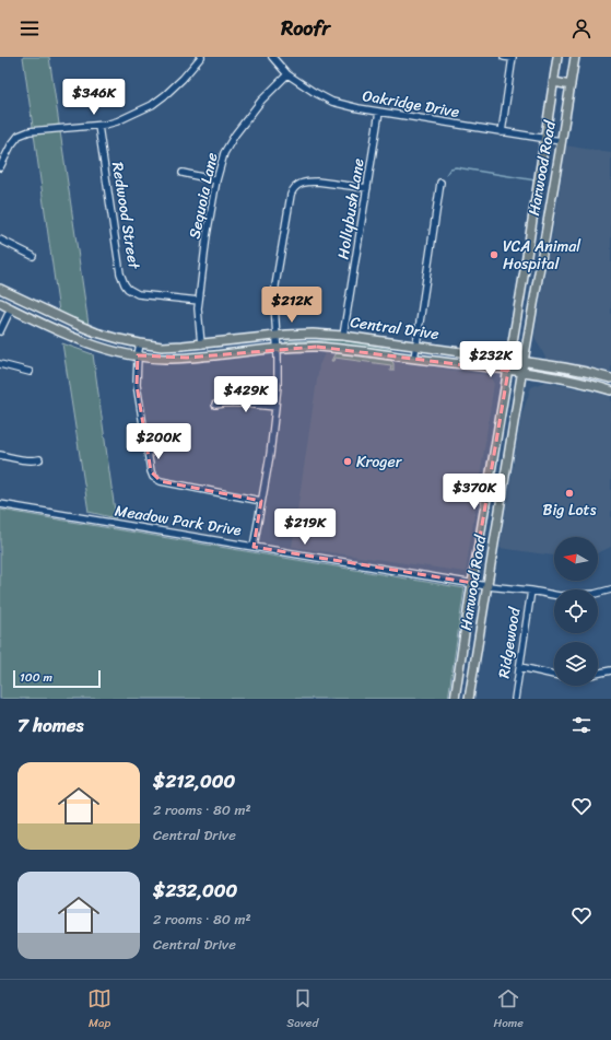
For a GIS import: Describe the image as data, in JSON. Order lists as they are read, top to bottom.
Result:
{
  "streets": {
    "main road": ["Harwood Road", "Central Drive"],
    "street": [
      "Oakridge Drive",
      "Sequoia Lane",
      "Hollybush Lane",
      "Redwood Street",
      "Meadow Park Drive",
      "Ridgewood"
    ]
  },
  "crossings": [
    ["Oakridge Drive", "Harwood Road"],
    ["Oakridge Drive", "Sequoia Lane"],
    ["Oakridge Drive", "Hollybush Lane"],
    ["Harwood Road", "Central Drive"],
    ["Harwood Road", "Meadow Park Drive"],
    ["Sequoia Lane", "Redwood Street"],
    ["Sequoia Lane", "Central Drive"],
    ["Hollybush Lane", "Central Drive"],
    ["Meadow Park Drive", "Ridgewood"]
  ],
  "places": ["VCA Animal Hospital", "Kroger", "Big Lots"],
  "scale_bar": "100 m",
  "north": "left",
  "page": {
    "header": "Roofr",
    "price": [
      "$346K",
      "$212K",
      "$232K",
      "$429K",
      "$200K",
      "$370K",
      "$219K"
    ],
    "scale": "100 m",
    "heading": "7 homes",
    "list": [
      {
        "name": "$212,000",
        "note": "2 rooms · 80 m² · Central Drive"
      },
      {
        "name": "$232,000",
        "note": "2 rooms · 80 m² · Central Drive"
      }
    ],
    "tabs": ["Map", "Saved", "Home"]
  }
}
